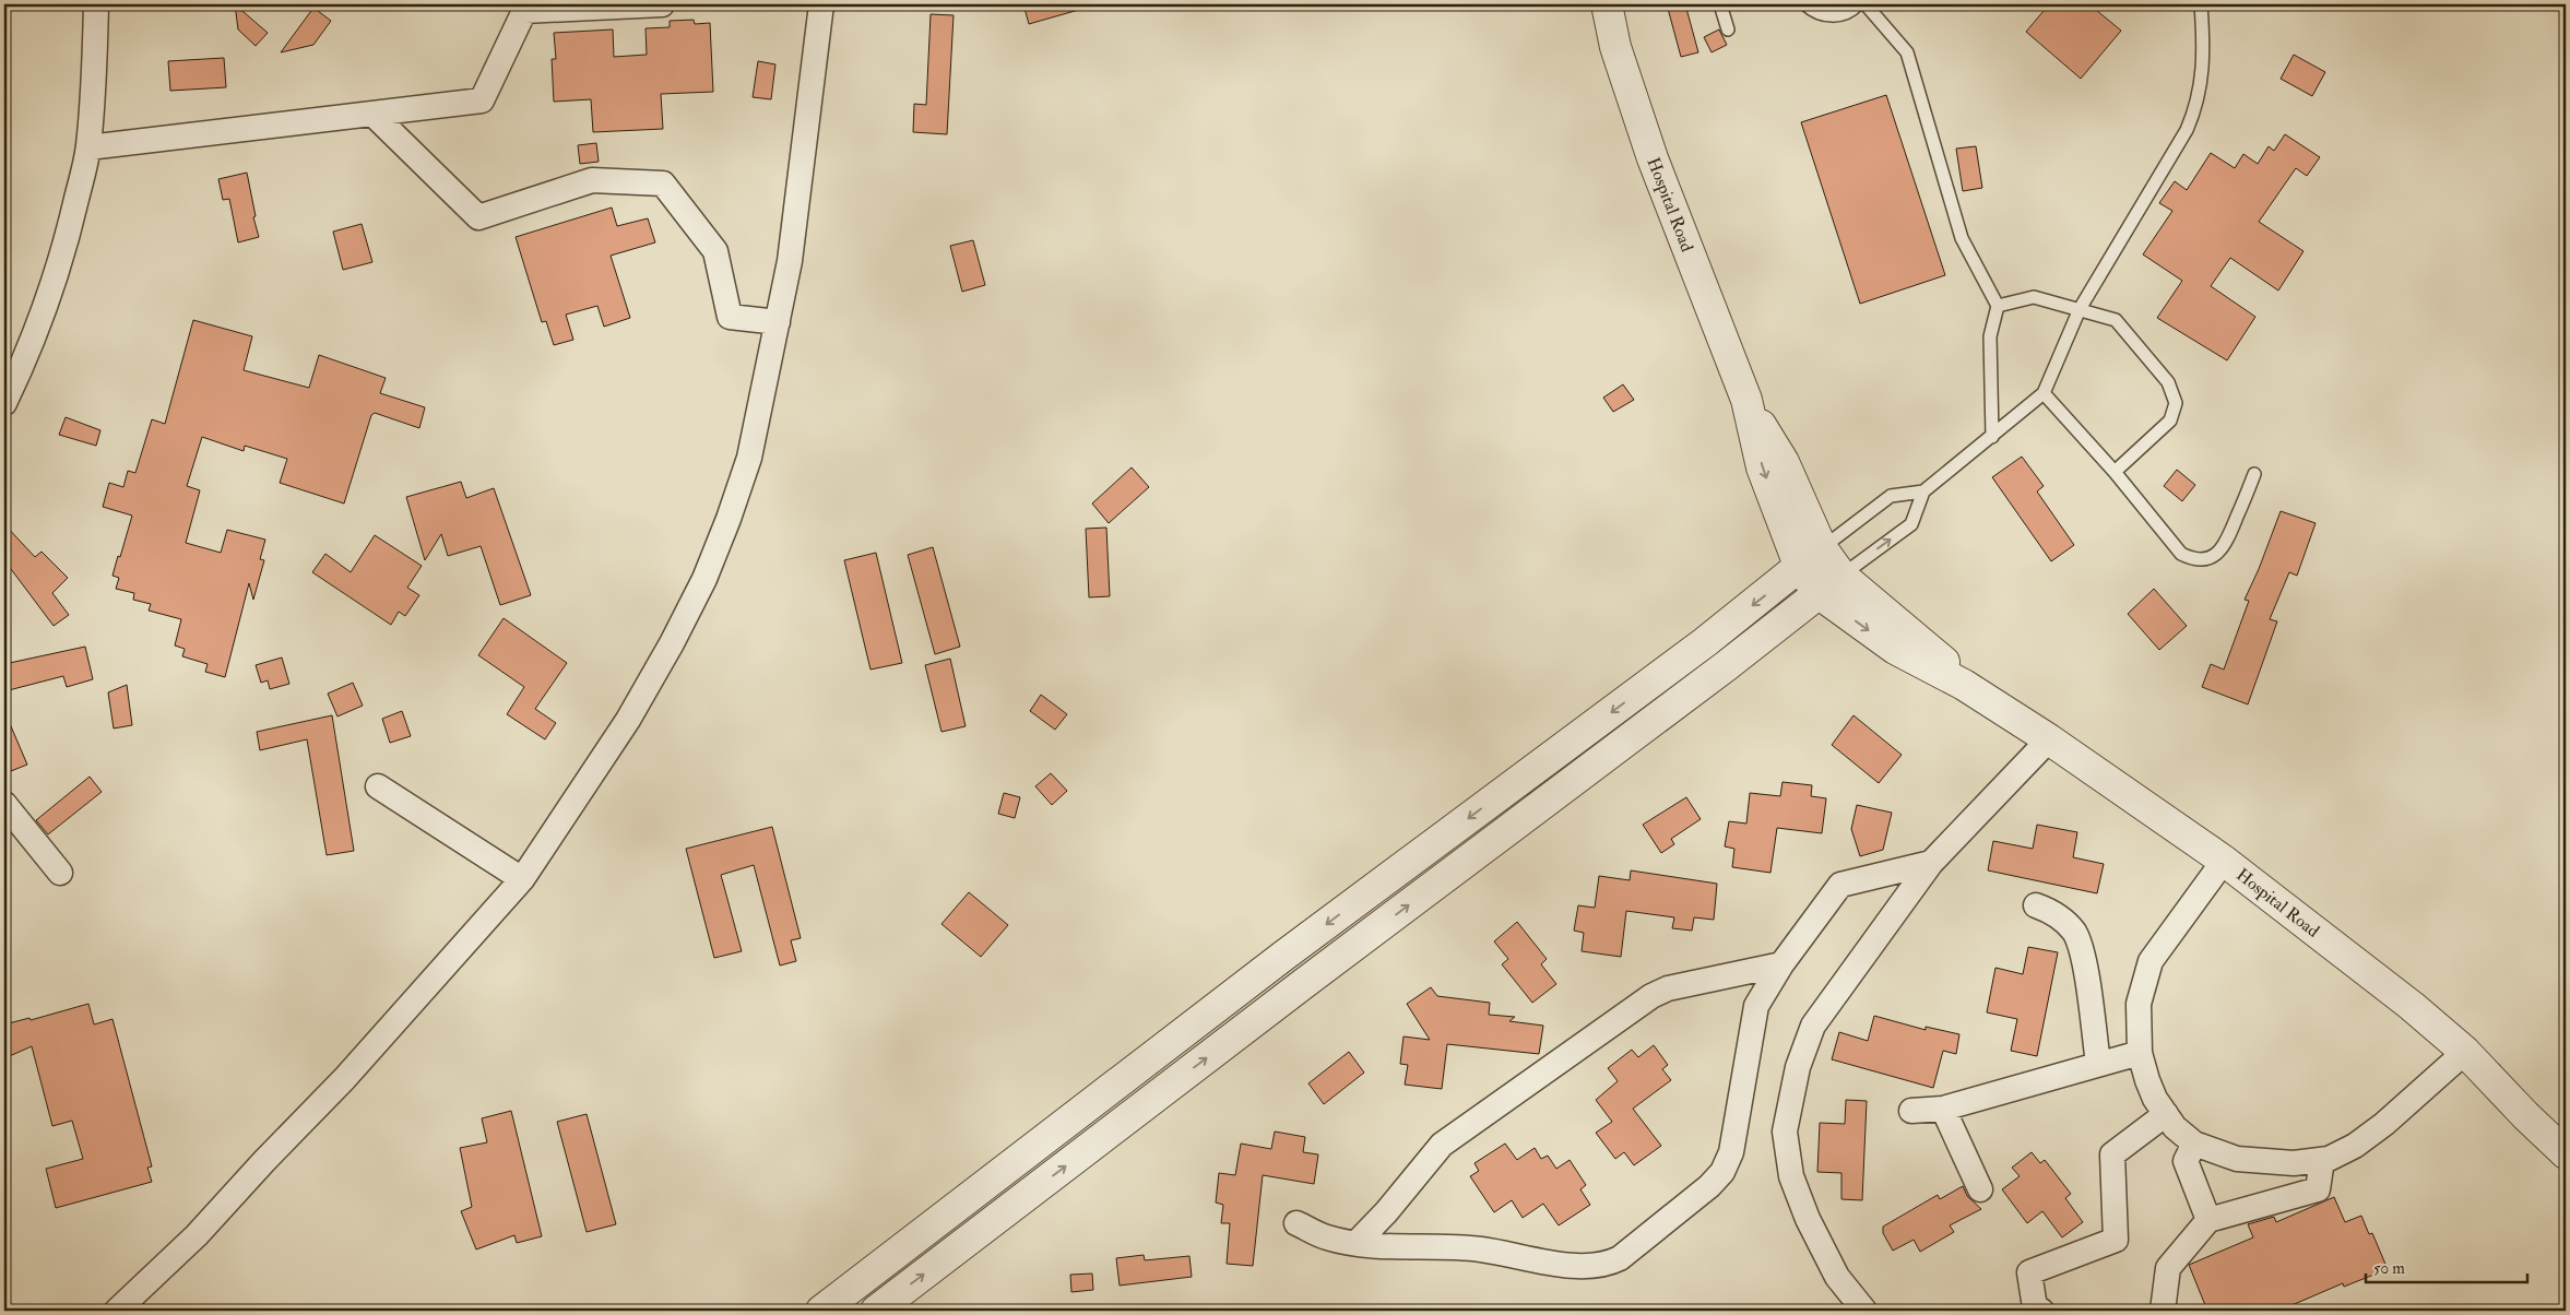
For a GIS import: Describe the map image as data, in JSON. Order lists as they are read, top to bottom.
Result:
{
  "streets": {
    "street": ["Hospital Road"]
  },
  "scale_bar": "50 m"
}
